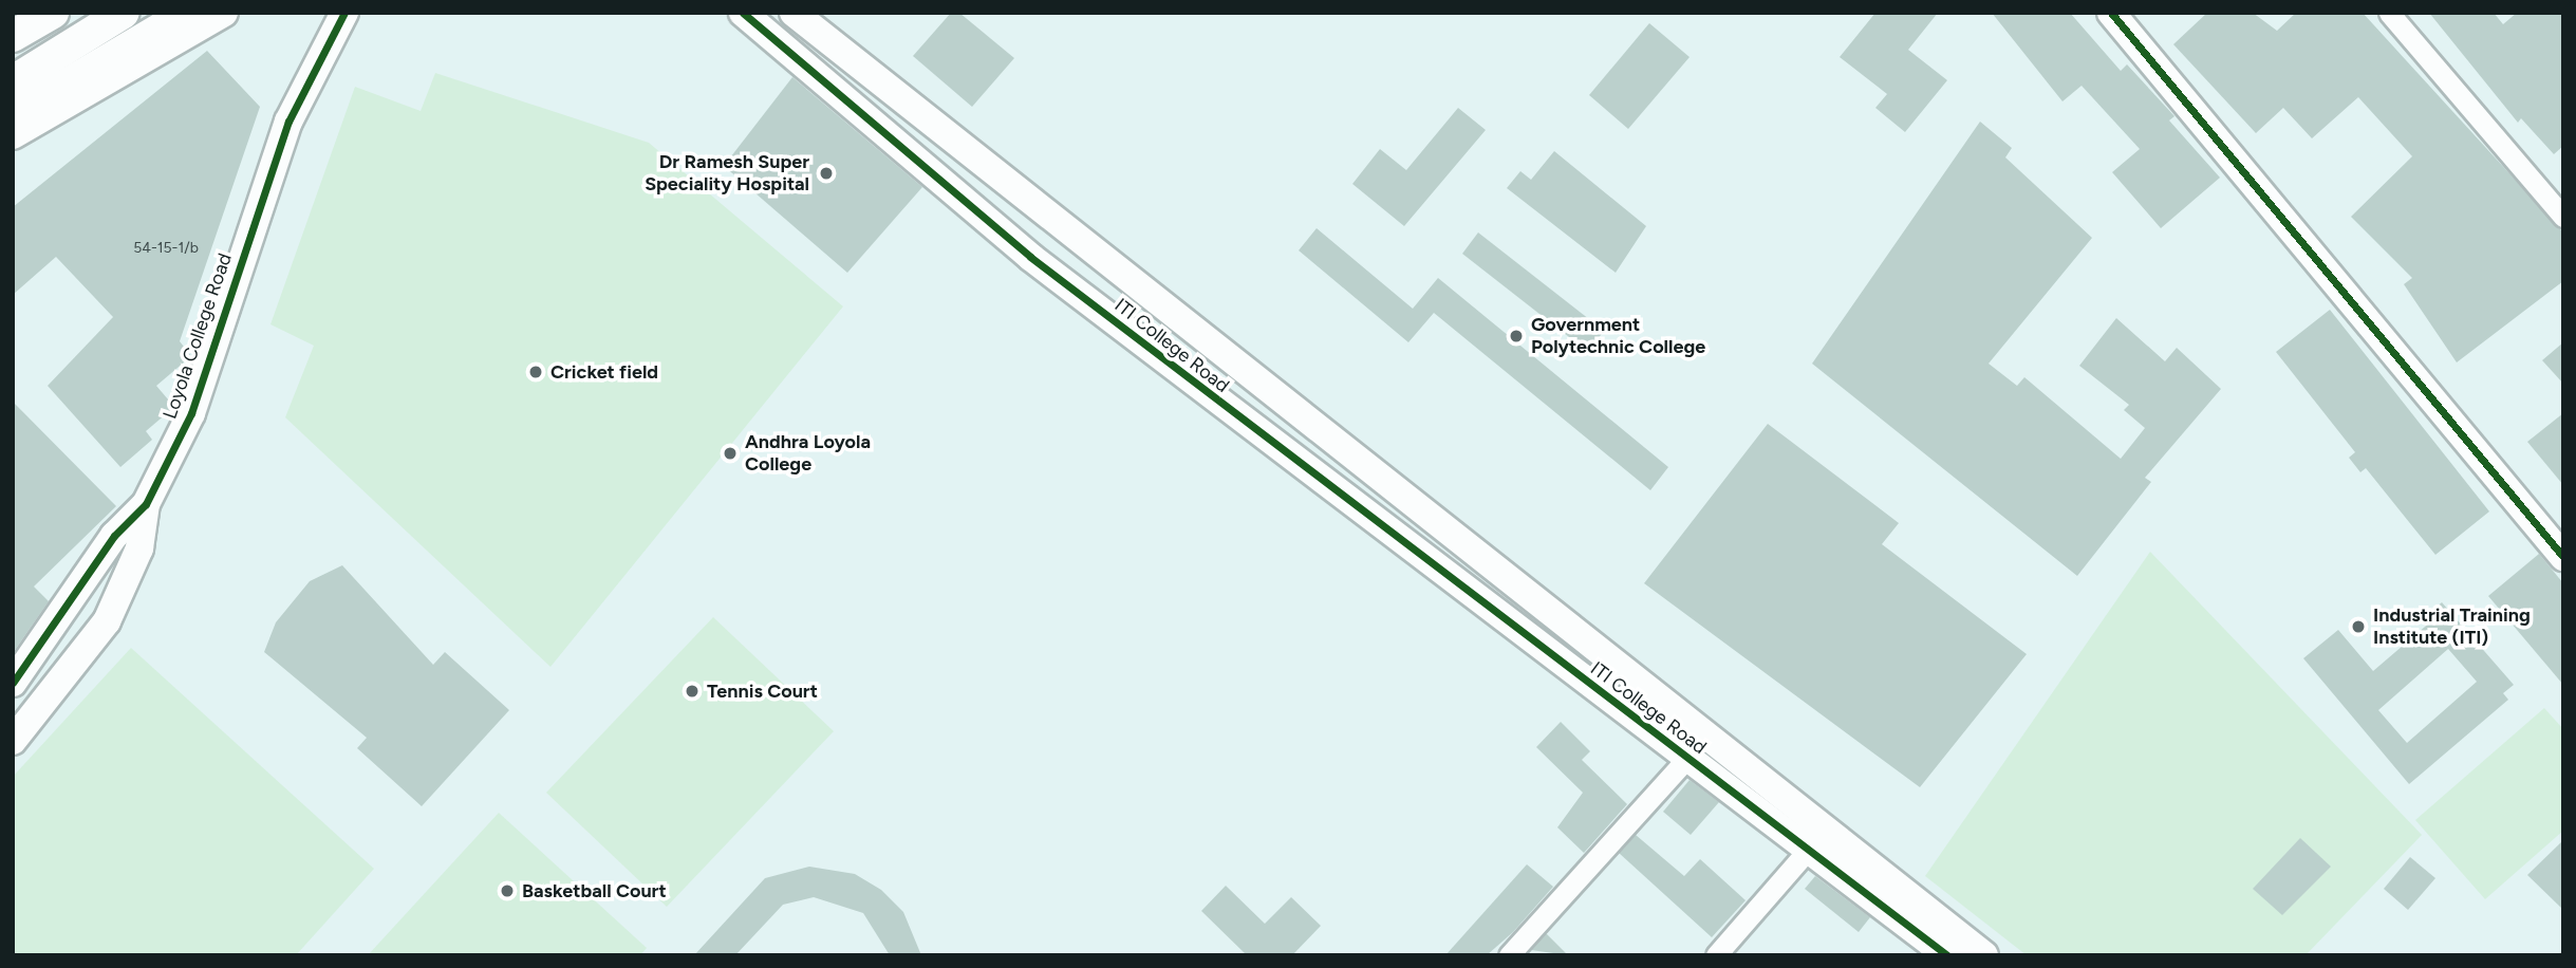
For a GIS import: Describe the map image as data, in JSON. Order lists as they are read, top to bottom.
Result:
{
  "streets": {
    "street": ["Loyola College Road", "ITI College Road"]
  },
  "places": [
    "Dr Ramesh Super Speciality Hospital",
    "Government Polytechnic College",
    "Cricket field",
    "Andhra Loyola College",
    "Industrial Training Institute (ITI)",
    "Tennis Court",
    "Basketball Court"
  ],
  "house_numbers": ["54-15-1/b"]
}
